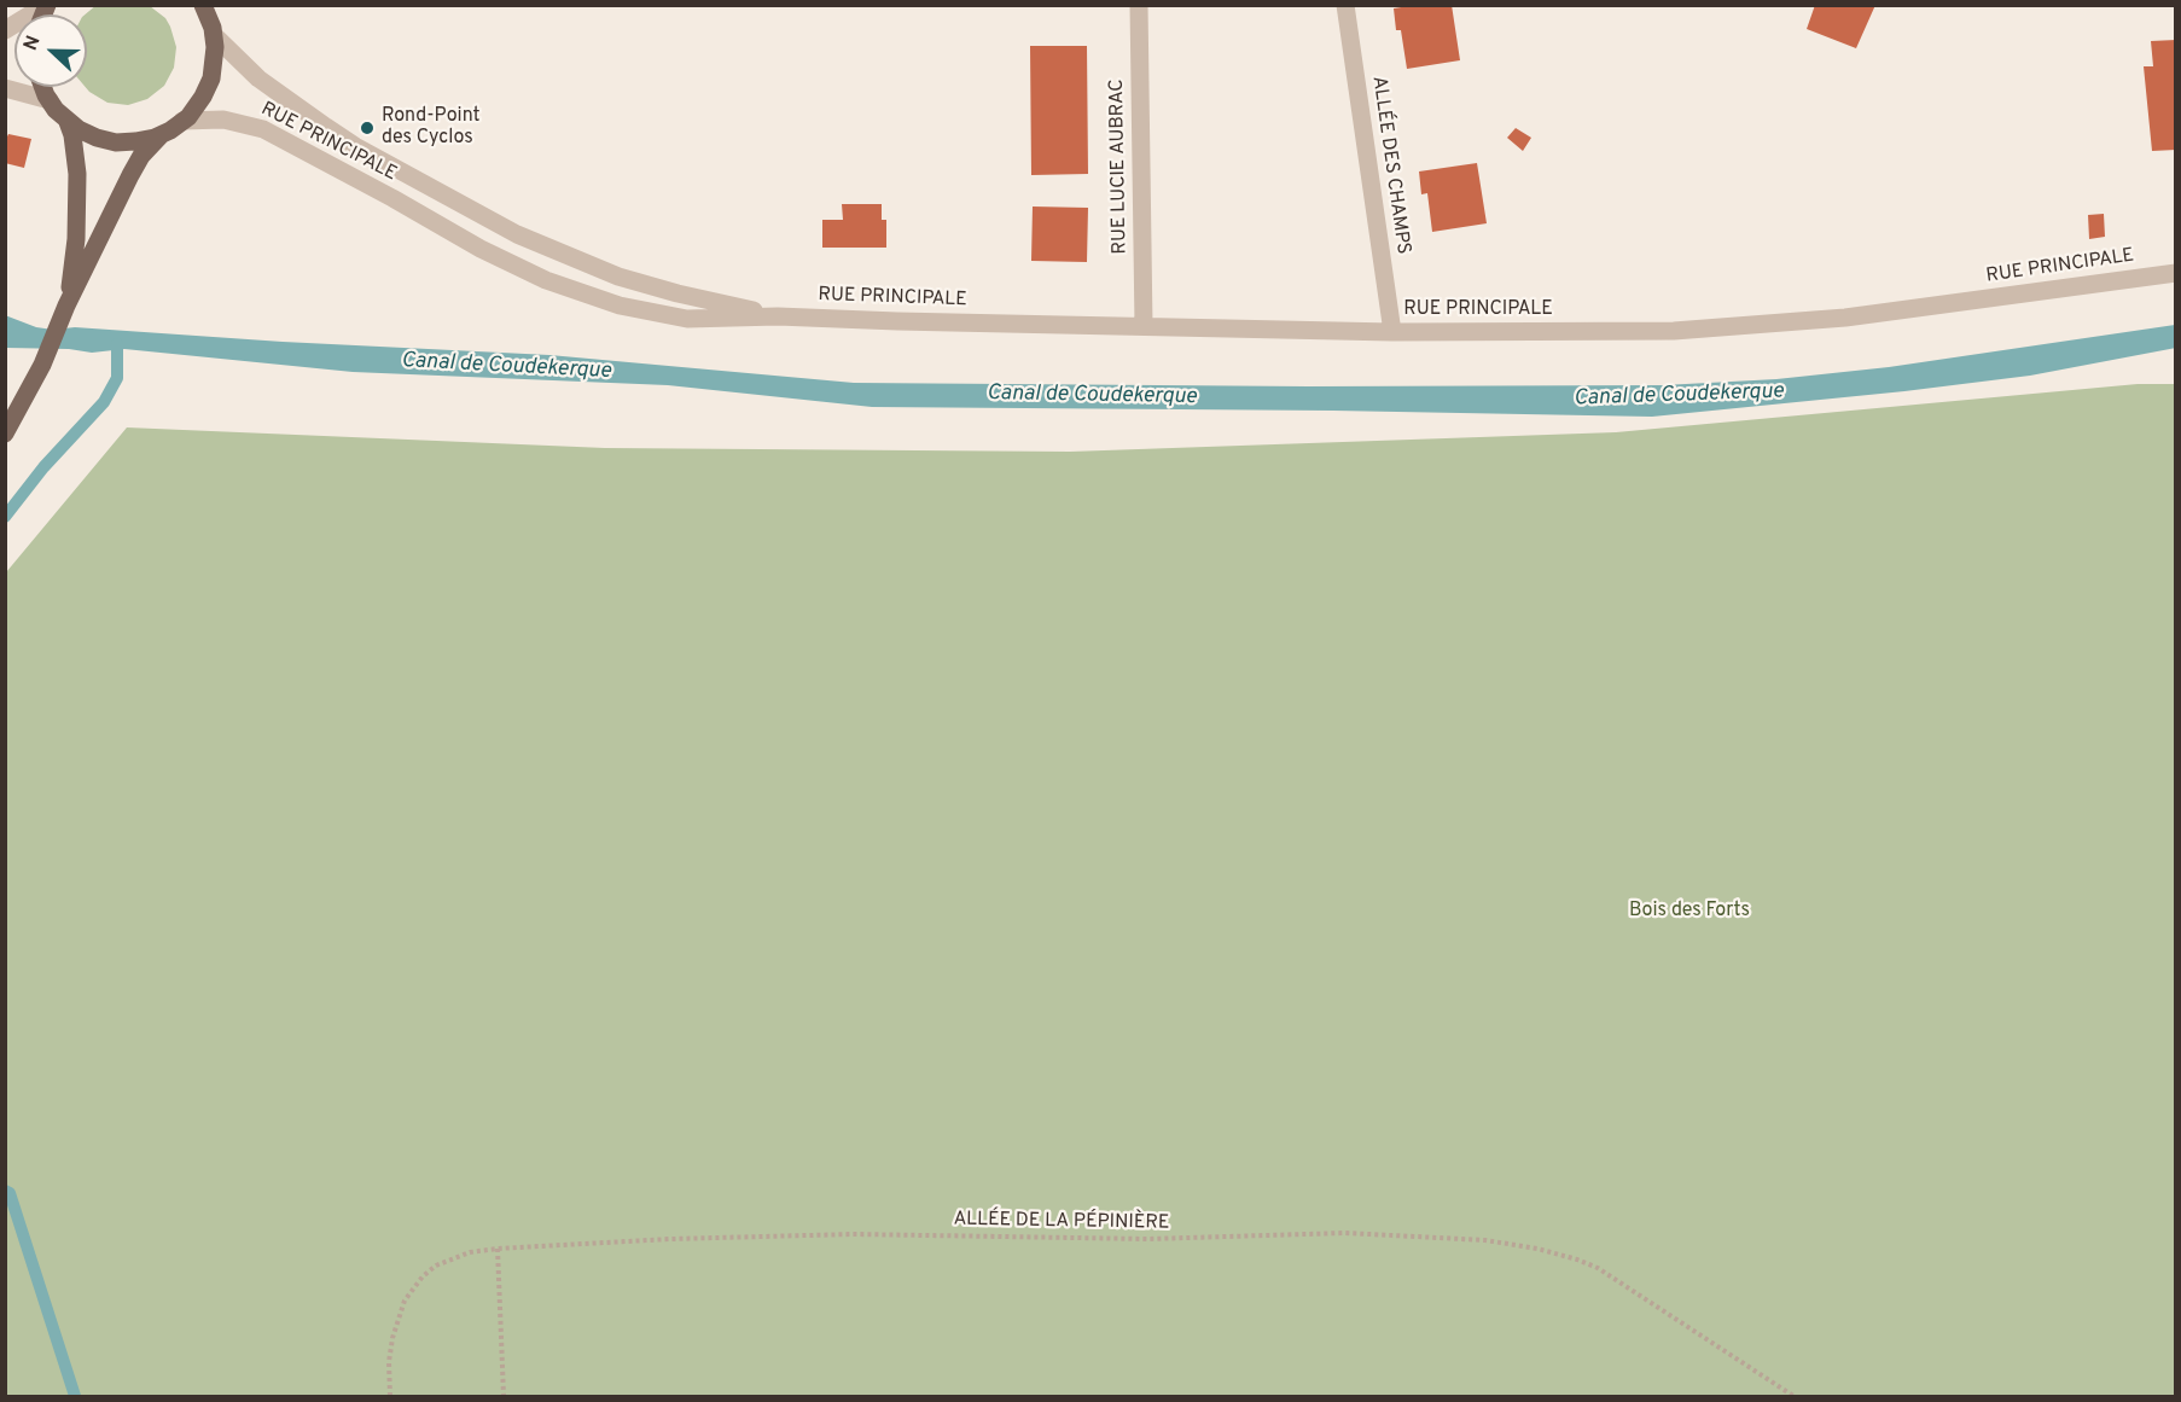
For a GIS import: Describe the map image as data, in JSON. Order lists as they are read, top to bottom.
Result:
{
  "streets": {
    "street": ["RUE PRINCIPALE", "ALLÉE DES CHAMPS", "RUE LUCIE AUBRAC"],
    "path": ["ALLÉE DE LA PÉPINIÈRE"]
  },
  "crossings": [
    ["RUE PRINCIPALE", "ALLÉE DES CHAMPS"],
    ["RUE PRINCIPALE", "RUE LUCIE AUBRAC"]
  ],
  "water": ["Canal de Coudekerque"],
  "parks": ["Bois des Forts"],
  "places": ["Rond-Point des Cyclos"],
  "north": "left"
}
